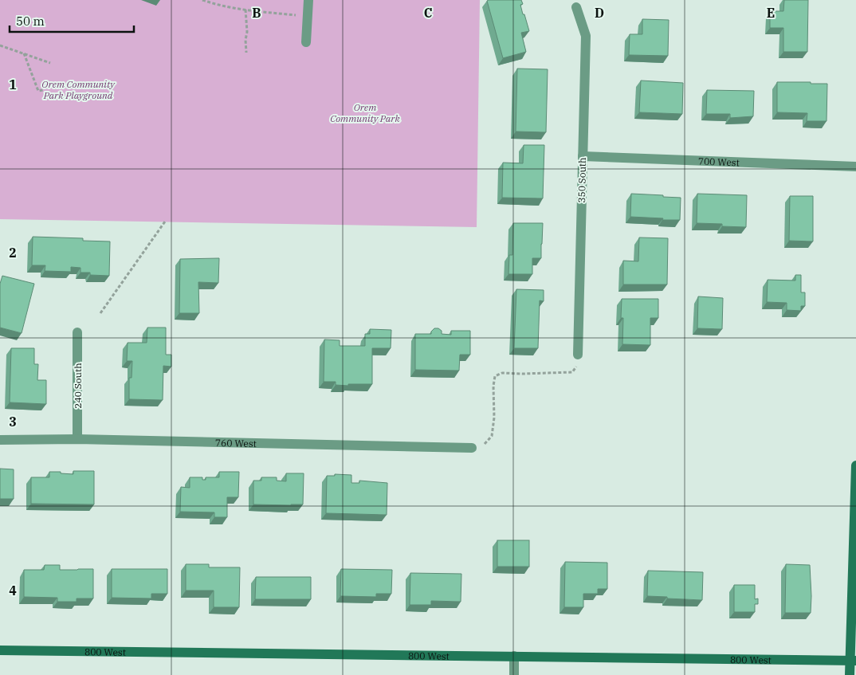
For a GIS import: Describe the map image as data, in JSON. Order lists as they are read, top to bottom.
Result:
{
  "streets": {
    "street": [
      "700 West",
      "350 South",
      "240 South",
      "760 West",
      "800 West"
    ]
  },
  "crossings": [
    ["700 West", "350 South"],
    ["240 South", "760 West"]
  ],
  "parks": ["Orem Community Park Playground", "Orem Community Park"],
  "scale_bar": "50 m",
  "grid": {
    "columns": [
      "B",
      "C",
      "D",
      "E"
    ],
    "rows": [
      "1",
      "2",
      "3",
      "4"
    ]
  }
}
